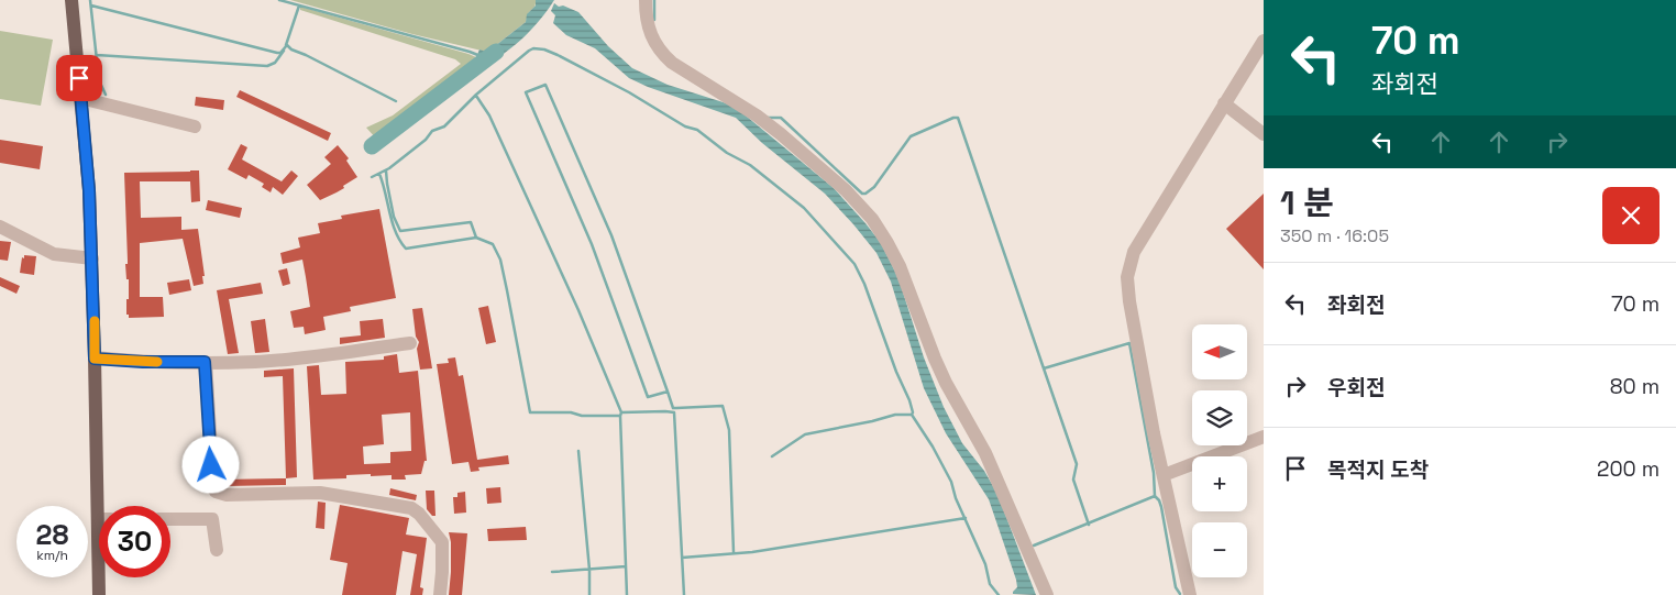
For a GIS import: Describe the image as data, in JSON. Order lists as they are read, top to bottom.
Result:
{
  "north": "left",
  "page": {
    "turn": ["70 m", "좌회전"],
    "heading": ["1 분", "350 m · 16:05"],
    "list": [
      {
        "name": "좌회전",
        "value": "70 m"
      },
      {
        "name": "우회전",
        "value": "80 m"
      },
      {
        "name": "목적지 도착",
        "value": "200 m"
      }
    ],
    "map_buttons": ["+", "−"],
    "speed": "28 km/h",
    "limit": "30"
  }
}
